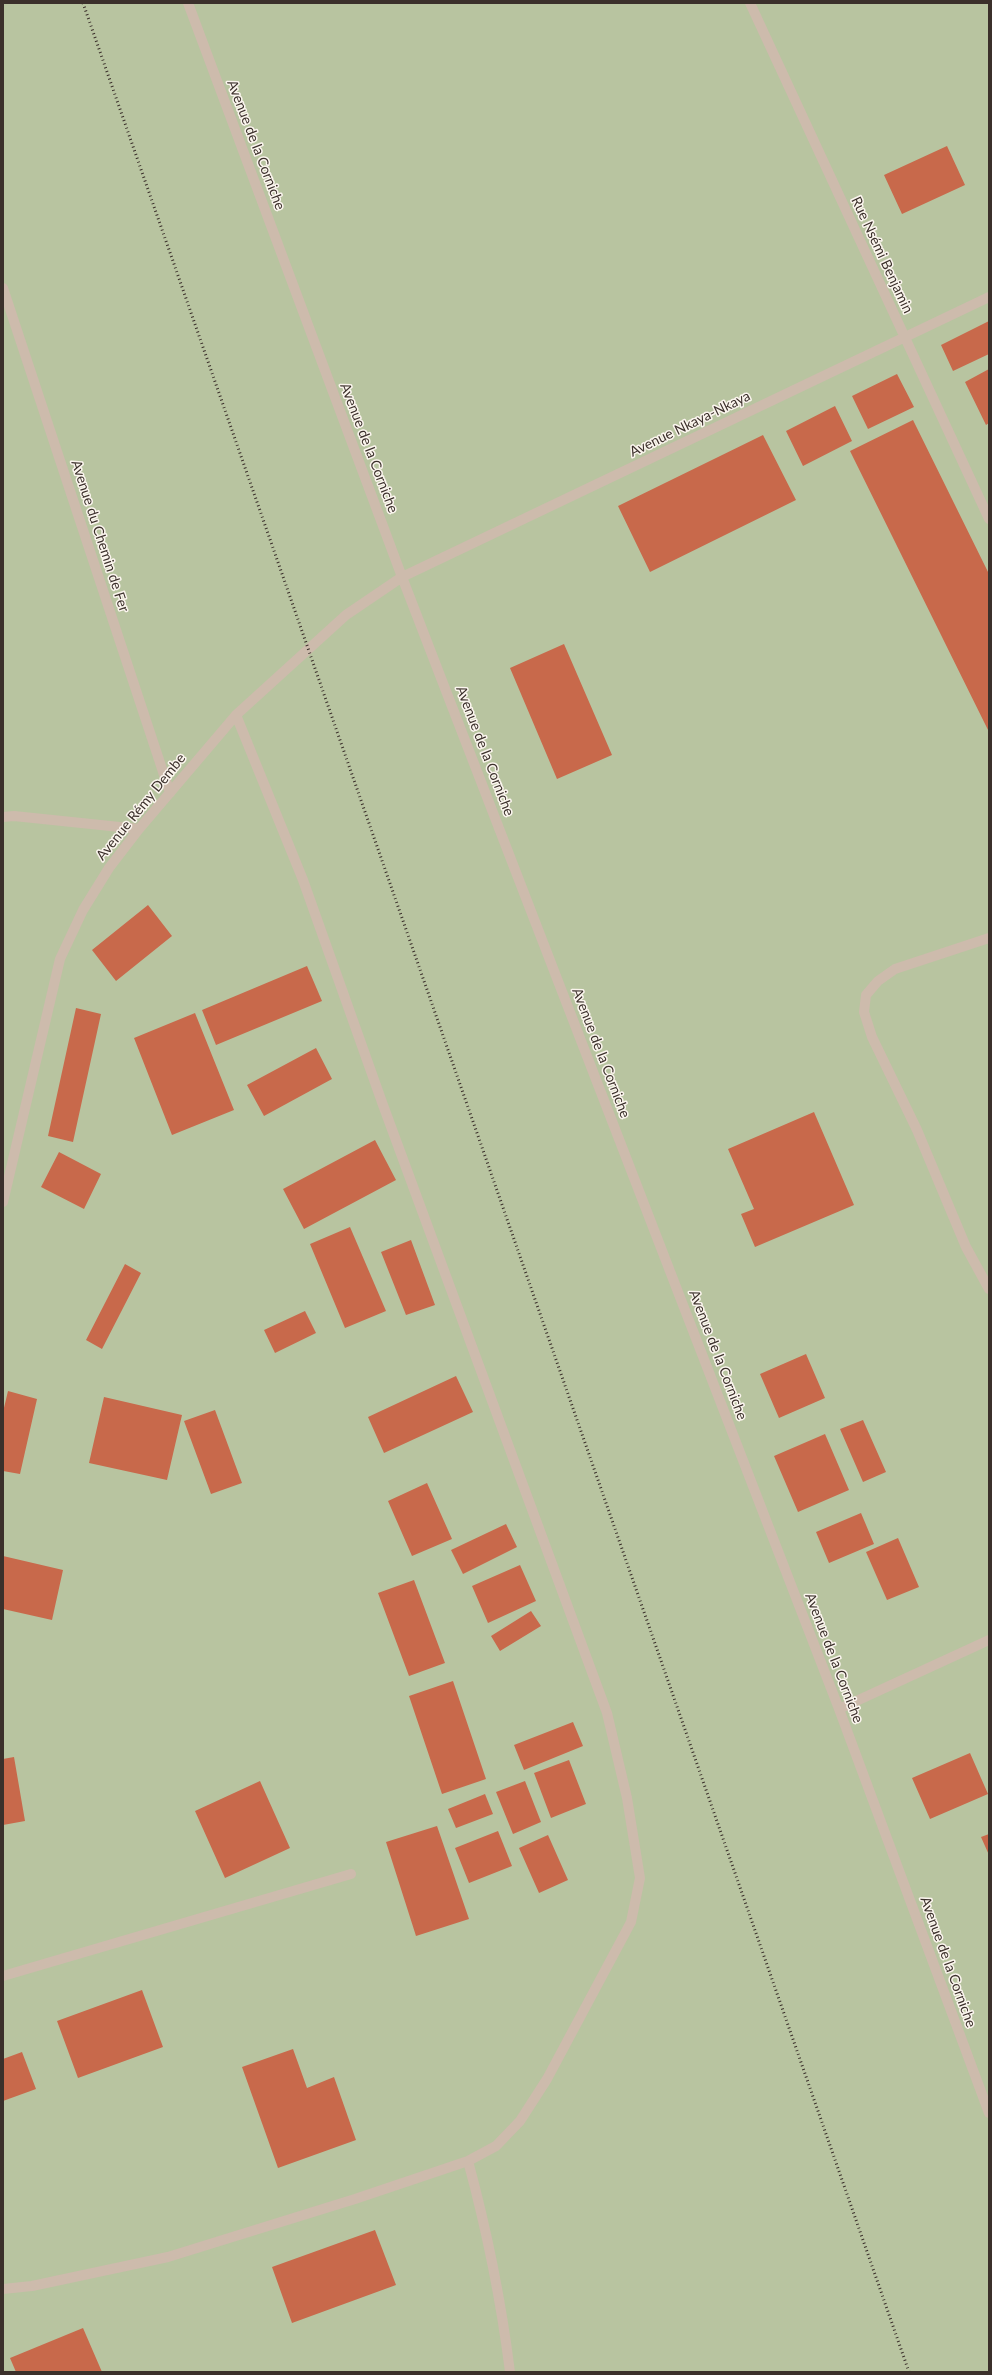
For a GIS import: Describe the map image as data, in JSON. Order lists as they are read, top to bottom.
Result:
{
  "streets": {
    "street": [
      "Avenue de la Corniche",
      "Rue Nsémi Benjamin",
      "Avenue Nkaya-Nkaya",
      "Avenue du Chemin de Fer",
      "Avenue Rémy Dembe"
    ]
  },
  "crossings": [
    ["Avenue de la Corniche", "Avenue Nkaya-Nkaya"],
    ["Avenue de la Corniche", "Avenue Rémy Dembe"],
    ["Rue Nsémi Benjamin", "Avenue Nkaya-Nkaya"],
    ["Avenue Nkaya-Nkaya", "Avenue Rémy Dembe"],
    ["Avenue du Chemin de Fer", "Avenue Rémy Dembe"]
  ]
}
